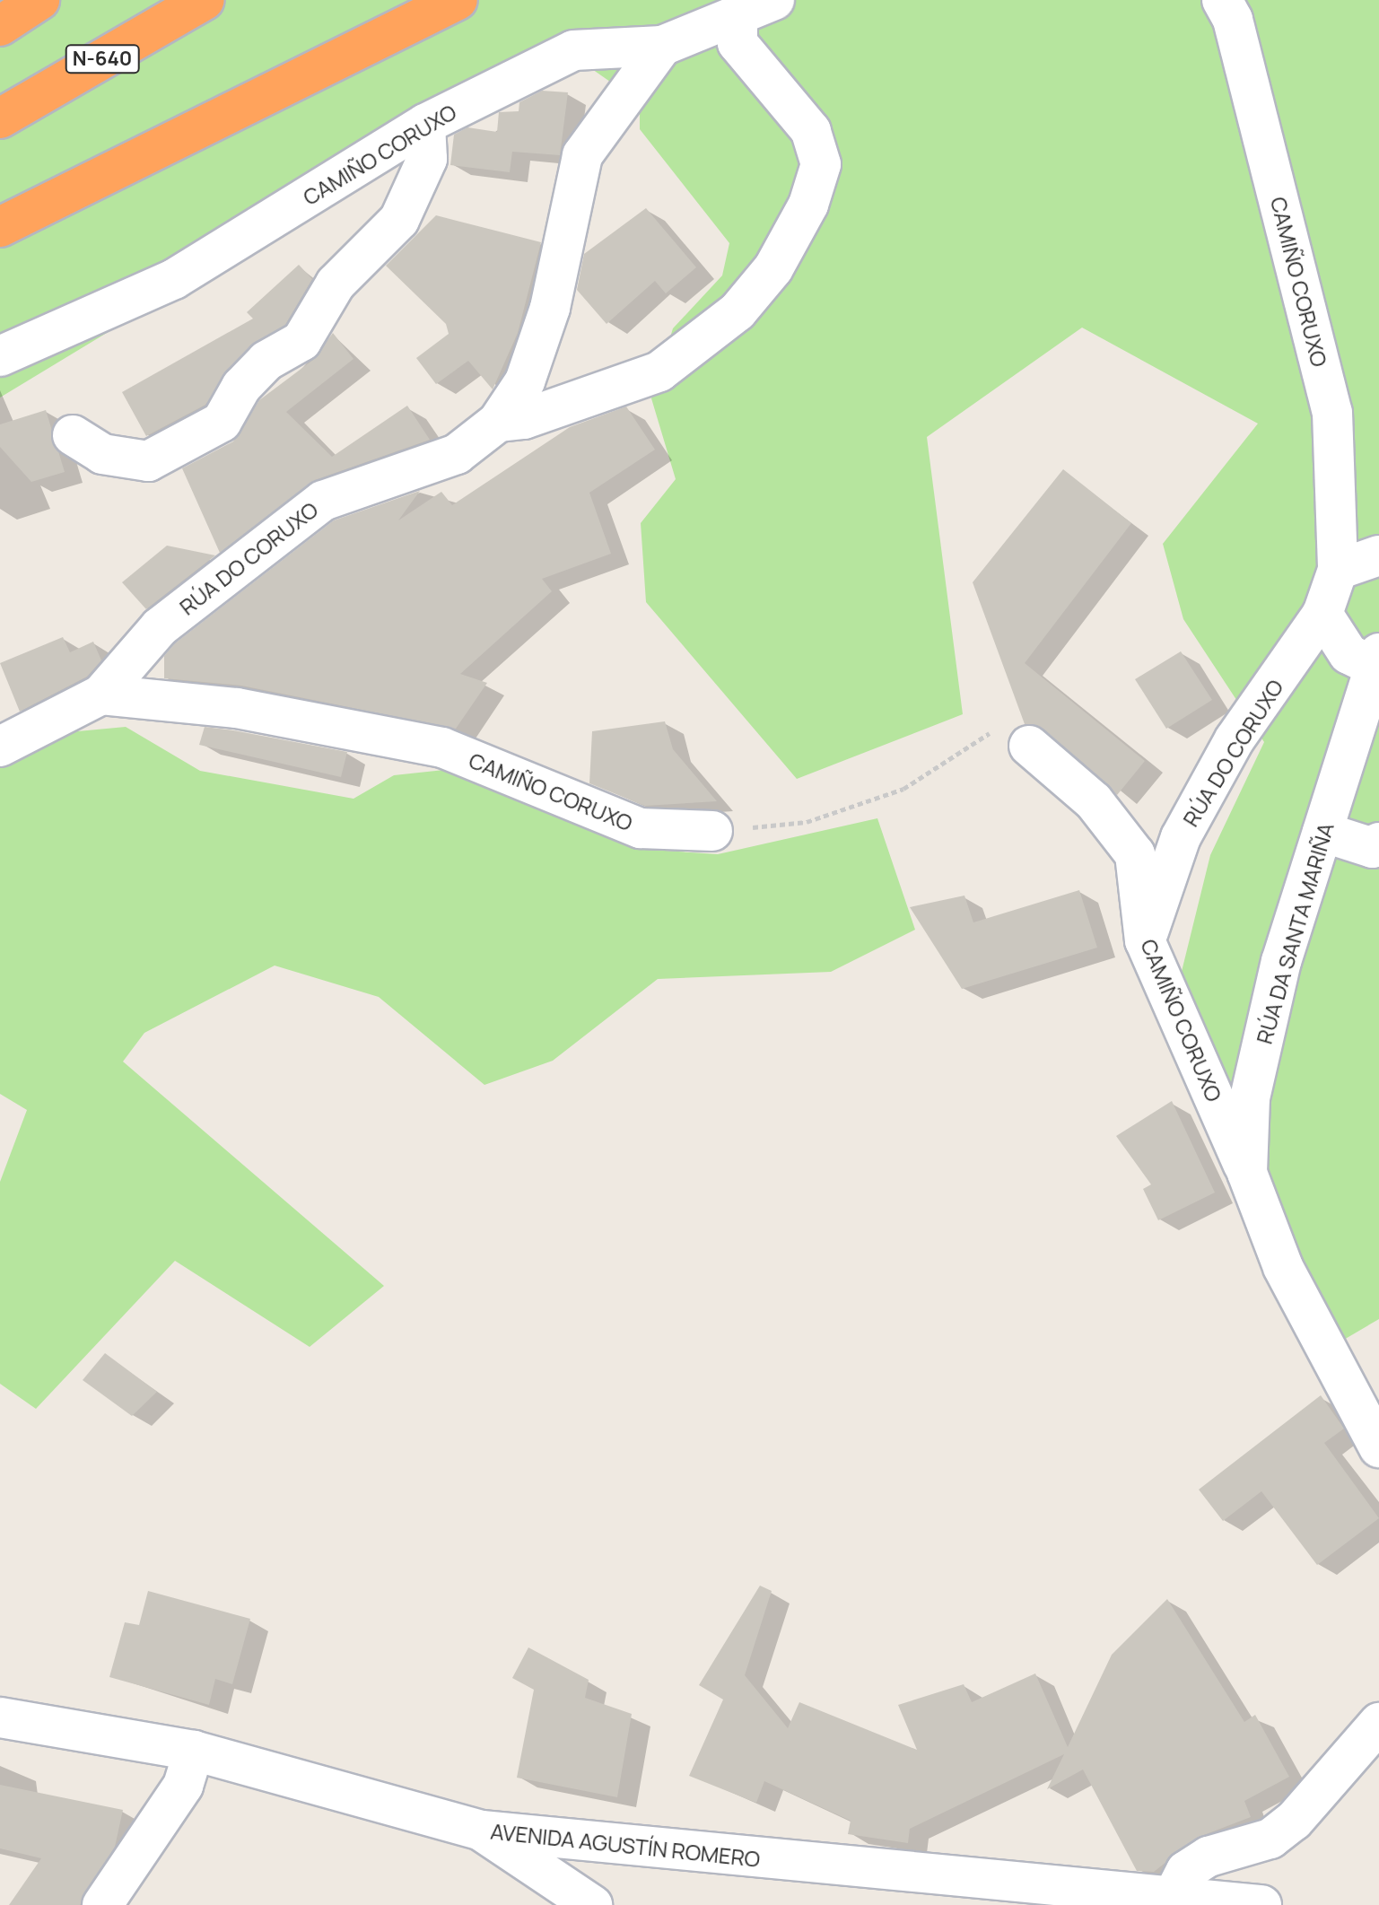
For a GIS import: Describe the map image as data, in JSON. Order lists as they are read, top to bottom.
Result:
{
  "streets": {
    "highway": ["N-640"],
    "street": [
      "CAMIÑO CORUXO",
      "RÚA DO CORUXO",
      "RÚA DA SANTA MARIÑA",
      "AVENIDA AGUSTÍN ROMERO"
    ]
  },
  "crossings": [
    ["CAMIÑO CORUXO", "RÚA DO CORUXO"],
    ["CAMIÑO CORUXO", "RÚA DA SANTA MARIÑA"]
  ]
}
